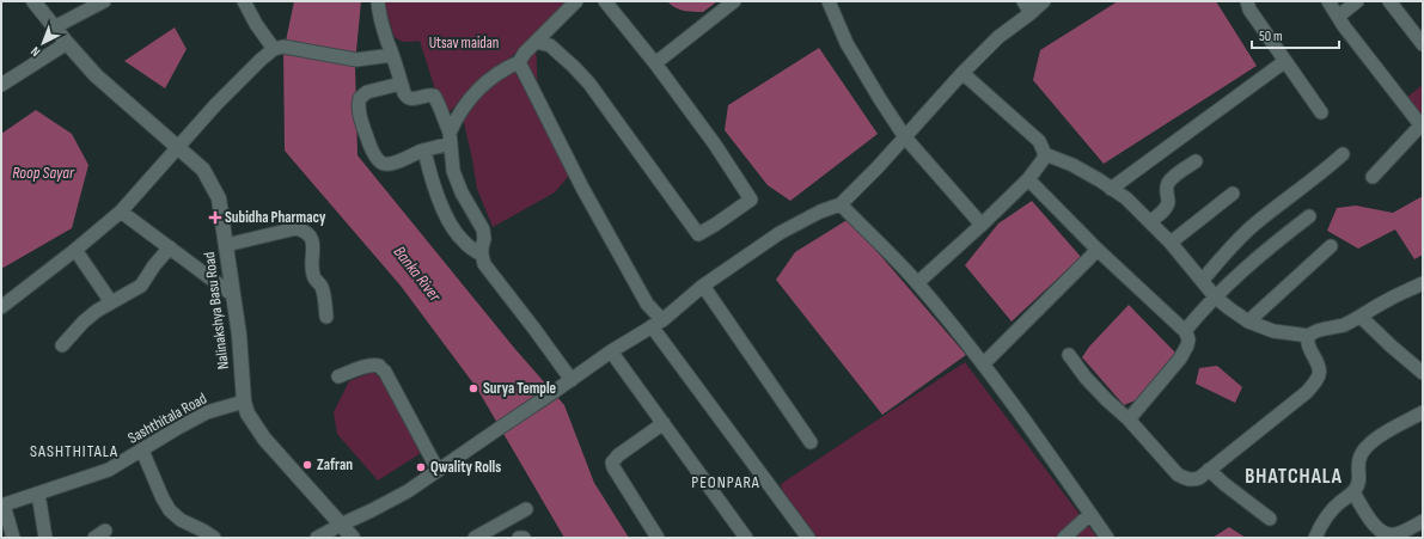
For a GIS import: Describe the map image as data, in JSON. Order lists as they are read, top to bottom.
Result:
{
  "streets": {
    "street": ["Nalinakshya Basu Road", "Sashthitala Road"]
  },
  "crossings": [
    ["Nalinakshya Basu Road", "Sashthitala Road"]
  ],
  "districts": ["SASHTHITALA", "BHATCHALA", "PEONPARA"],
  "water": ["Roop Sayar", "Banka River"],
  "parks": ["Utsav maidan"],
  "places": {
    "health": ["Subidha Pharmacy"],
    "other": ["Surya Temple", "Zafran", "Qwality Rolls"]
  },
  "scale_bar": "50 m",
  "north": "bottom left"
}
